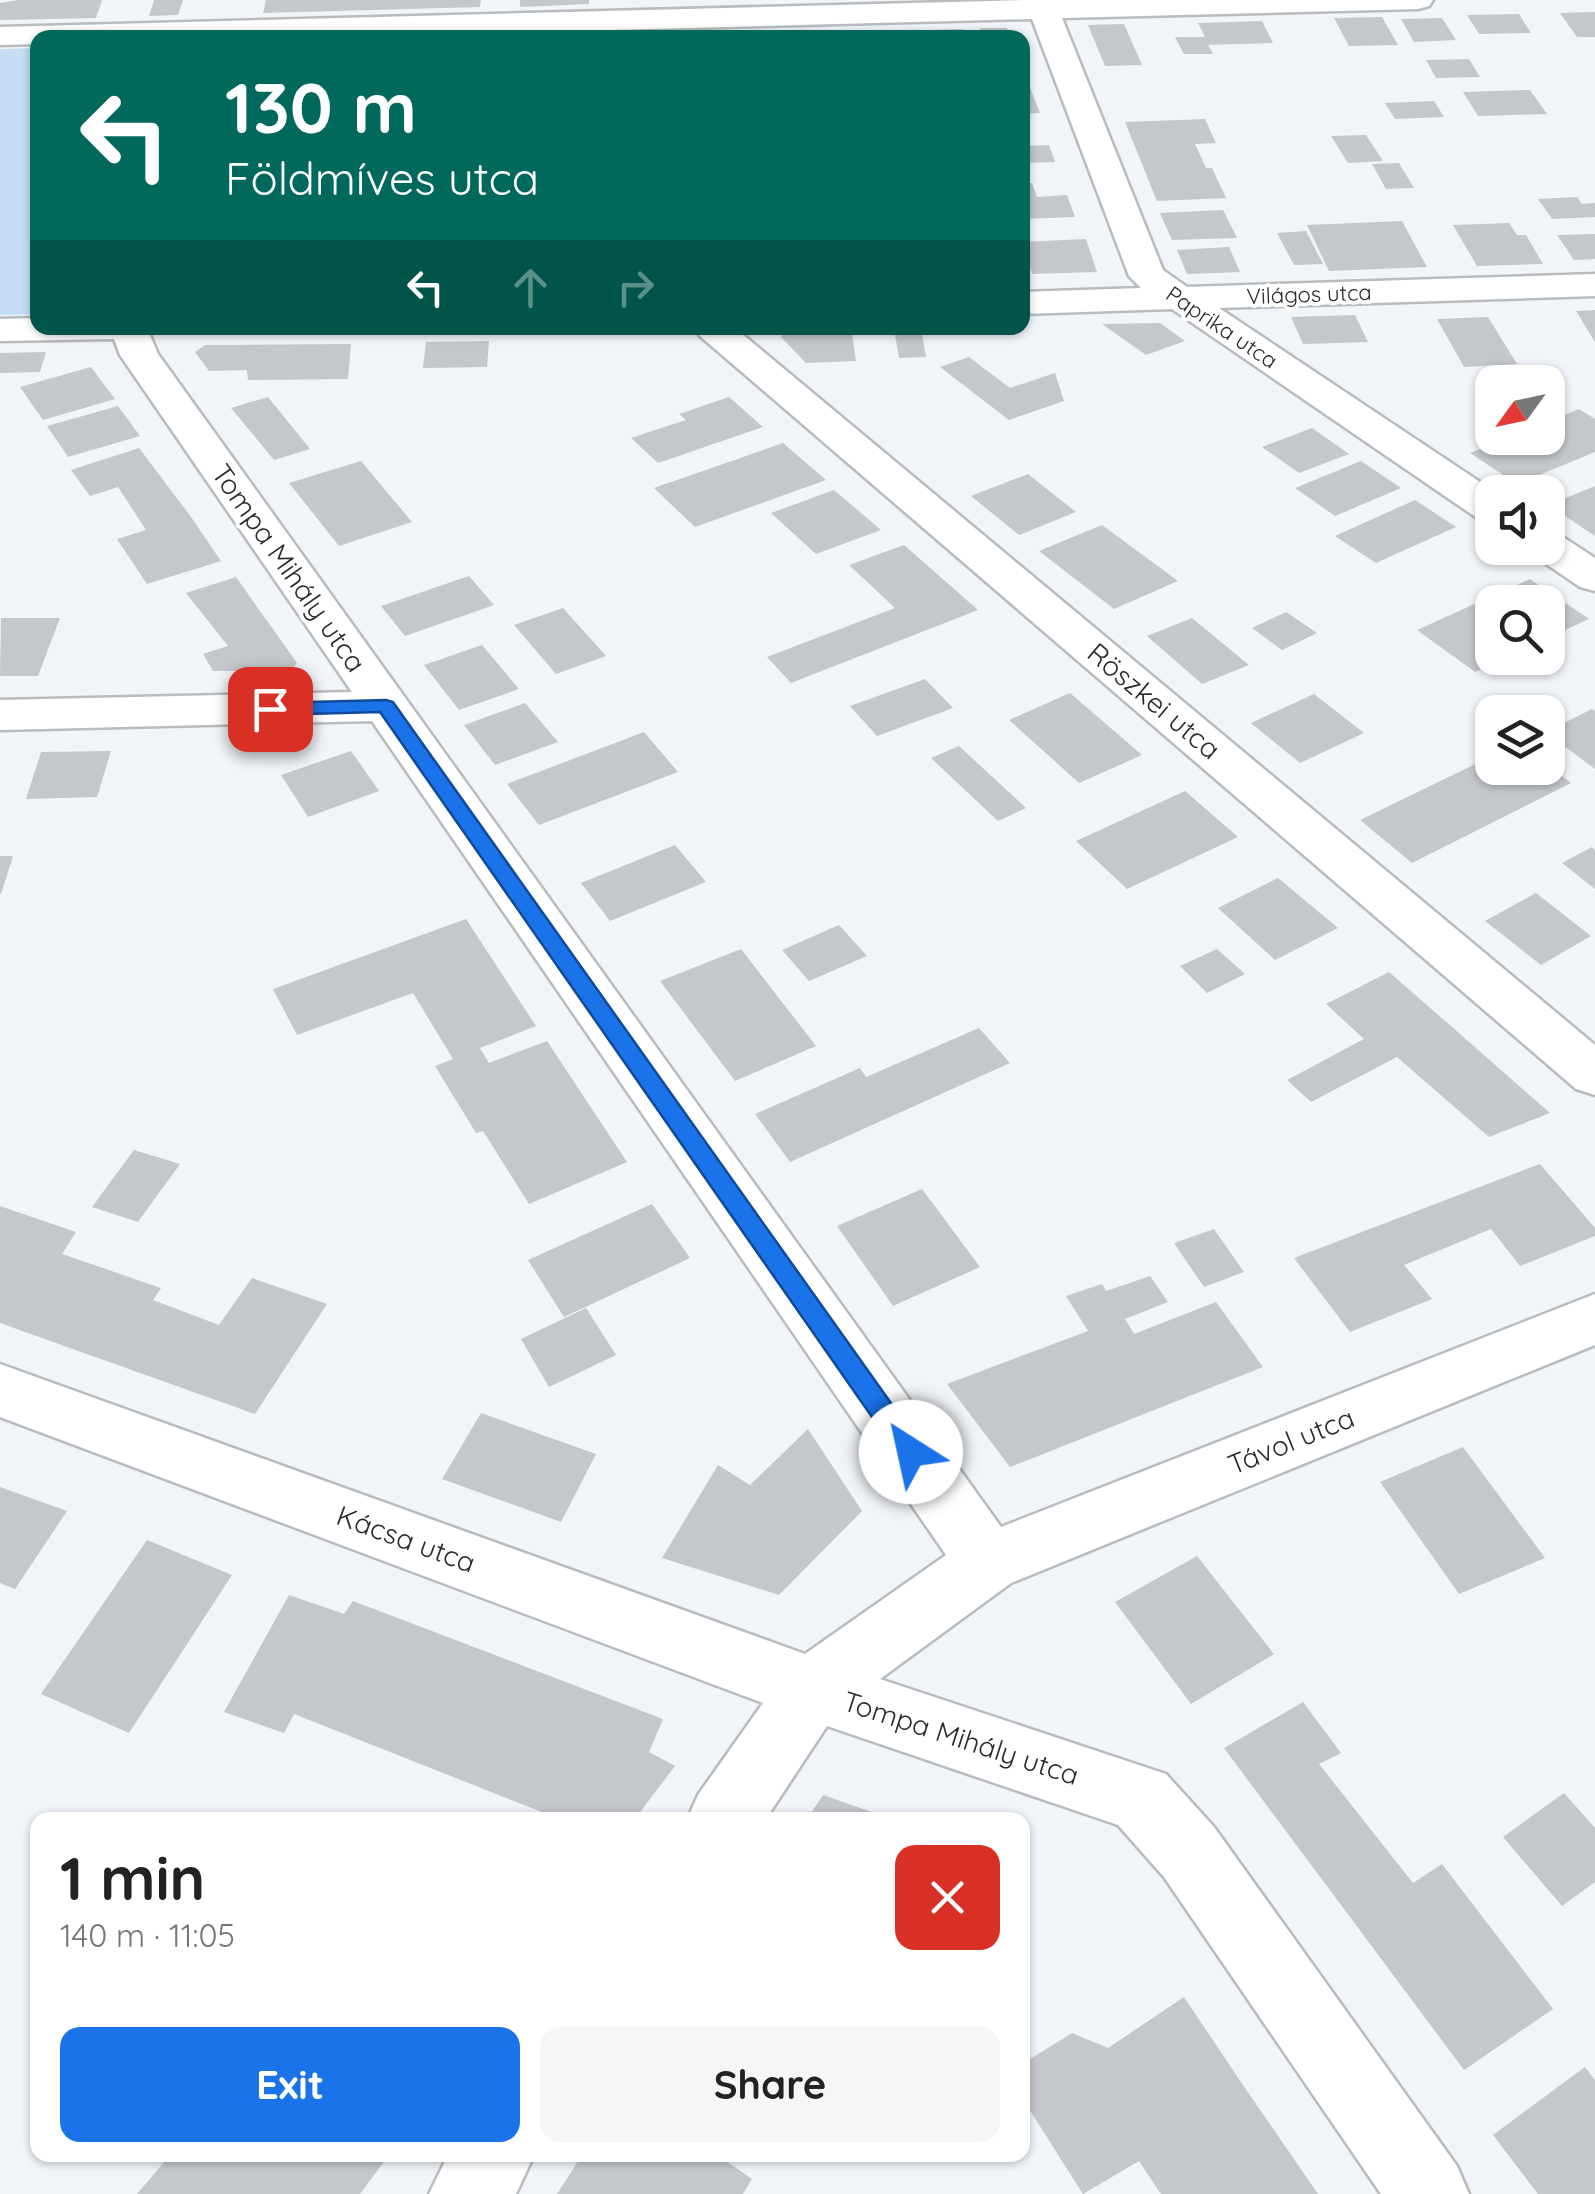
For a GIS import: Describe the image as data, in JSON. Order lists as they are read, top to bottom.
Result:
{
  "streets": {
    "street": [
      "Világos utca",
      "Paprika utca",
      "Tompa Mihály utca",
      "Röszkei utca",
      "Távol utca",
      "Kácsa utca"
    ]
  },
  "crossings": [
    ["Világos utca", "Paprika utca"],
    ["Tompa Mihály utca", "Távol utca"],
    ["Tompa Mihály utca", "Kácsa utca"]
  ],
  "north": "bottom left",
  "page": {
    "turn": ["130 m", "Földmíves utca"],
    "heading": ["1 min", "140 m · 11:05"],
    "buttons": ["Exit", "Share"]
  }
}
